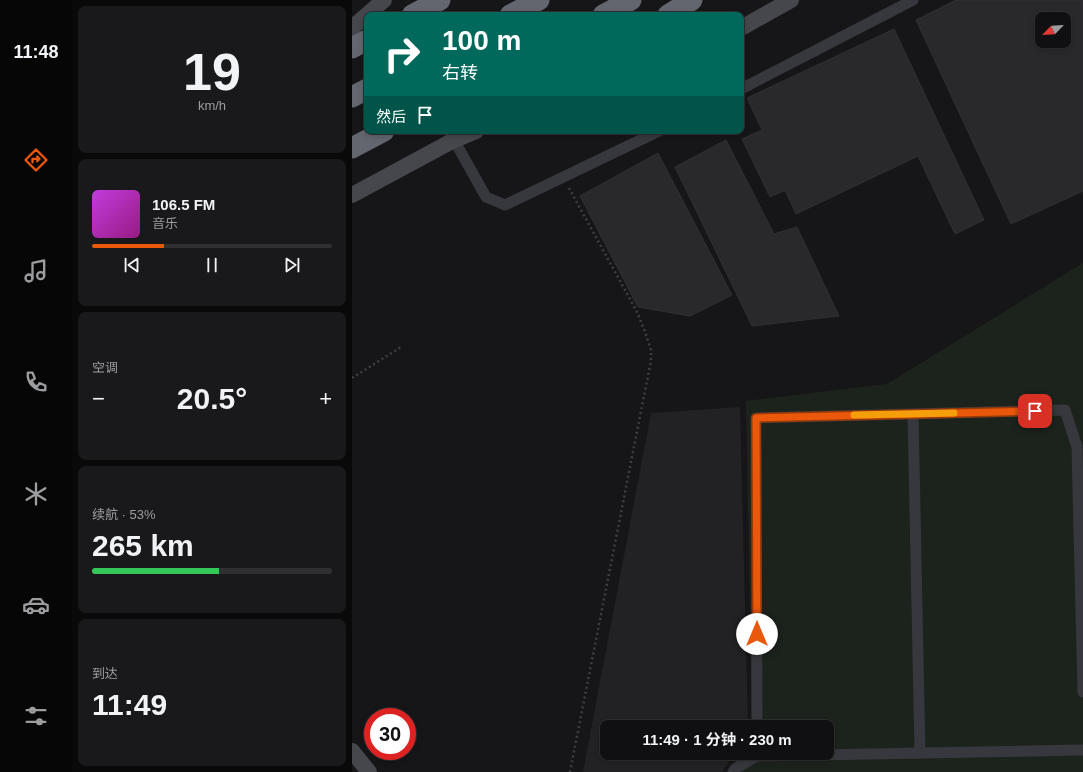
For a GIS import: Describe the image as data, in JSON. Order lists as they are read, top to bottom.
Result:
{
  "north": "bottom left",
  "page": {
    "tabs": "11:48",
    "tile": [
      ["19", "km/h"],
      "空调",
      ["续航 · 53%", "265 km"],
      ["到达", "11:49"]
    ],
    "turn": ["100 m", "右转"],
    "then": "然后",
    "song": ["106.5 FM", "音乐"],
    "heat": ["−", "20.5°", "+"],
    "limit": "30",
    "trip": "11:49 · 1 分钟 · 230 m"
  }
}
